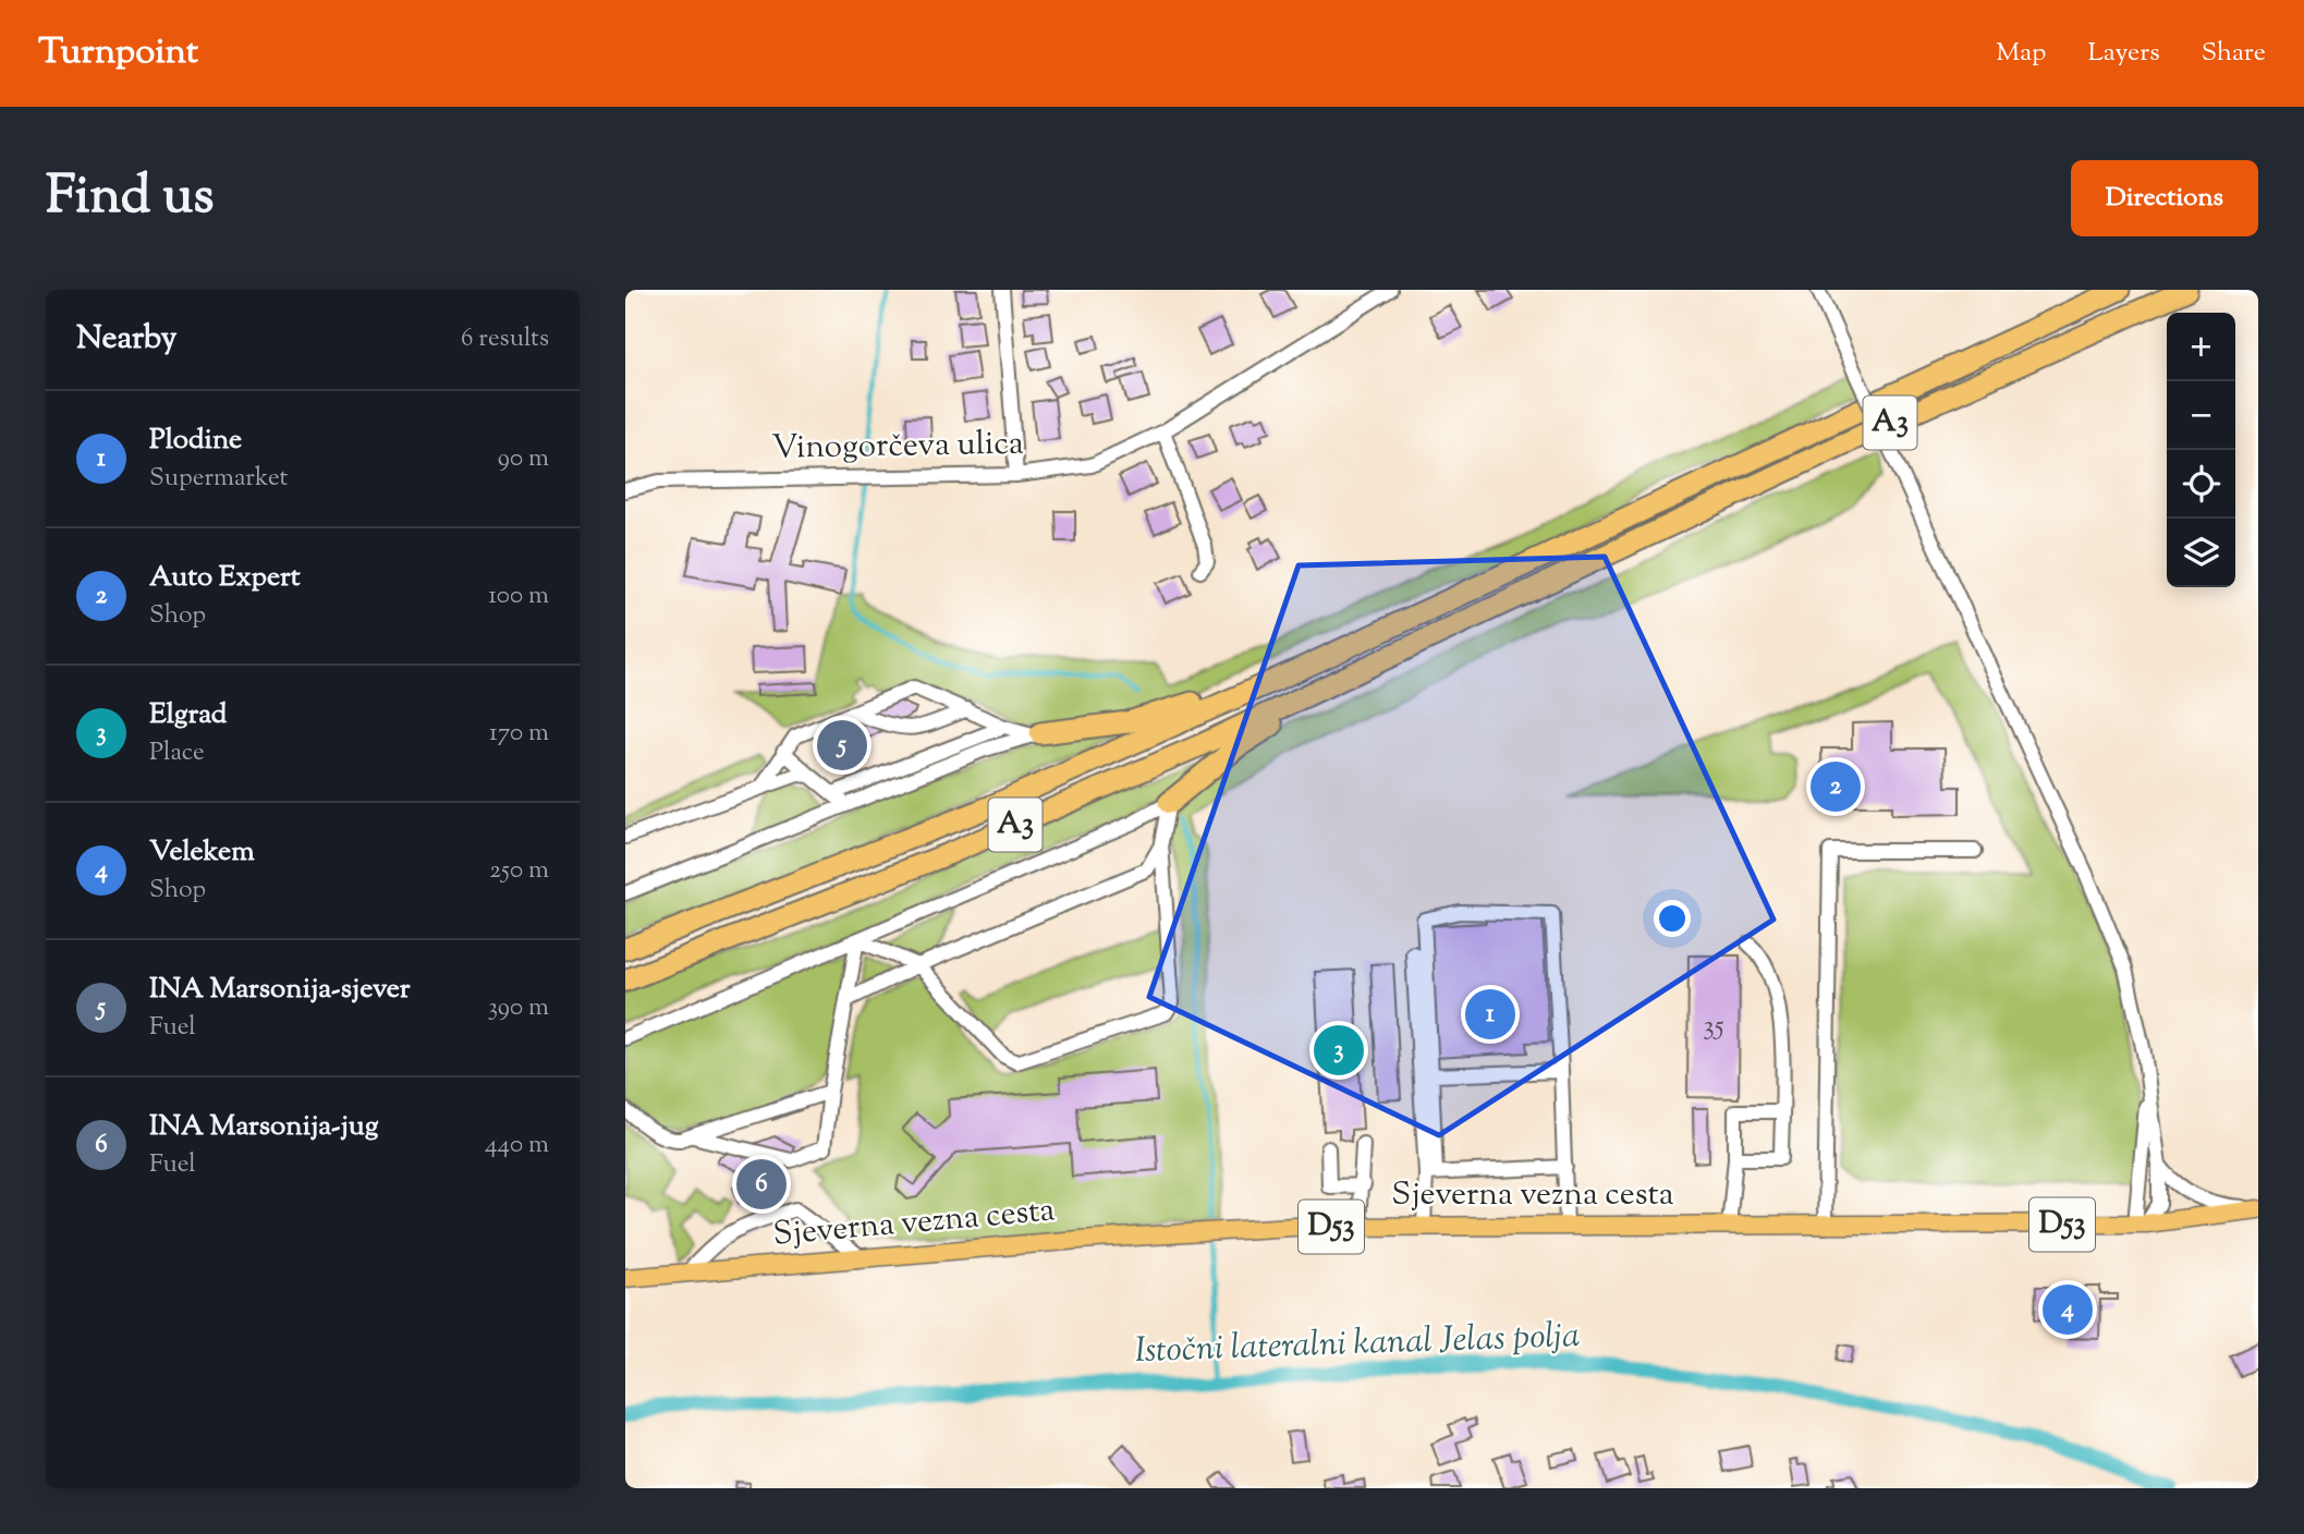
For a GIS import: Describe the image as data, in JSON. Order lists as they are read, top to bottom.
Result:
{
  "streets": {
    "highway": ["A3"],
    "main road": ["Sjeverna vezna cesta", "D53"],
    "street": ["Vinogorčeva ulica"]
  },
  "water": ["Istočni lateralni kanal Jelas polja"],
  "house_numbers": ["35"],
  "page": {
    "header": "Turnpoint",
    "nav": ["Map", "Layers", "Share"],
    "title": "Find us",
    "buttons": "Directions",
    "heading": ["Nearby", "6 results"],
    "map_buttons": ["+", "−"],
    "list": [
      {
        "mark": "1",
        "name": "Plodine",
        "note": "Supermarket",
        "value": "90 m"
      },
      {
        "mark": "2",
        "name": "Auto Expert",
        "note": "Shop",
        "value": "100 m"
      },
      {
        "mark": "3",
        "name": "Elgrad",
        "note": "Place",
        "value": "170 m"
      },
      {
        "mark": "4",
        "name": "Velekem",
        "note": "Shop",
        "value": "250 m"
      },
      {
        "mark": "5",
        "name": "INA Marsonija-sjever",
        "note": "Fuel",
        "value": "390 m"
      },
      {
        "mark": "6",
        "name": "INA Marsonija-jug",
        "note": "Fuel",
        "value": "440 m"
      }
    ],
    "pins": [
      "5",
      "2",
      "1",
      "3",
      "6",
      "4"
    ]
  }
}
